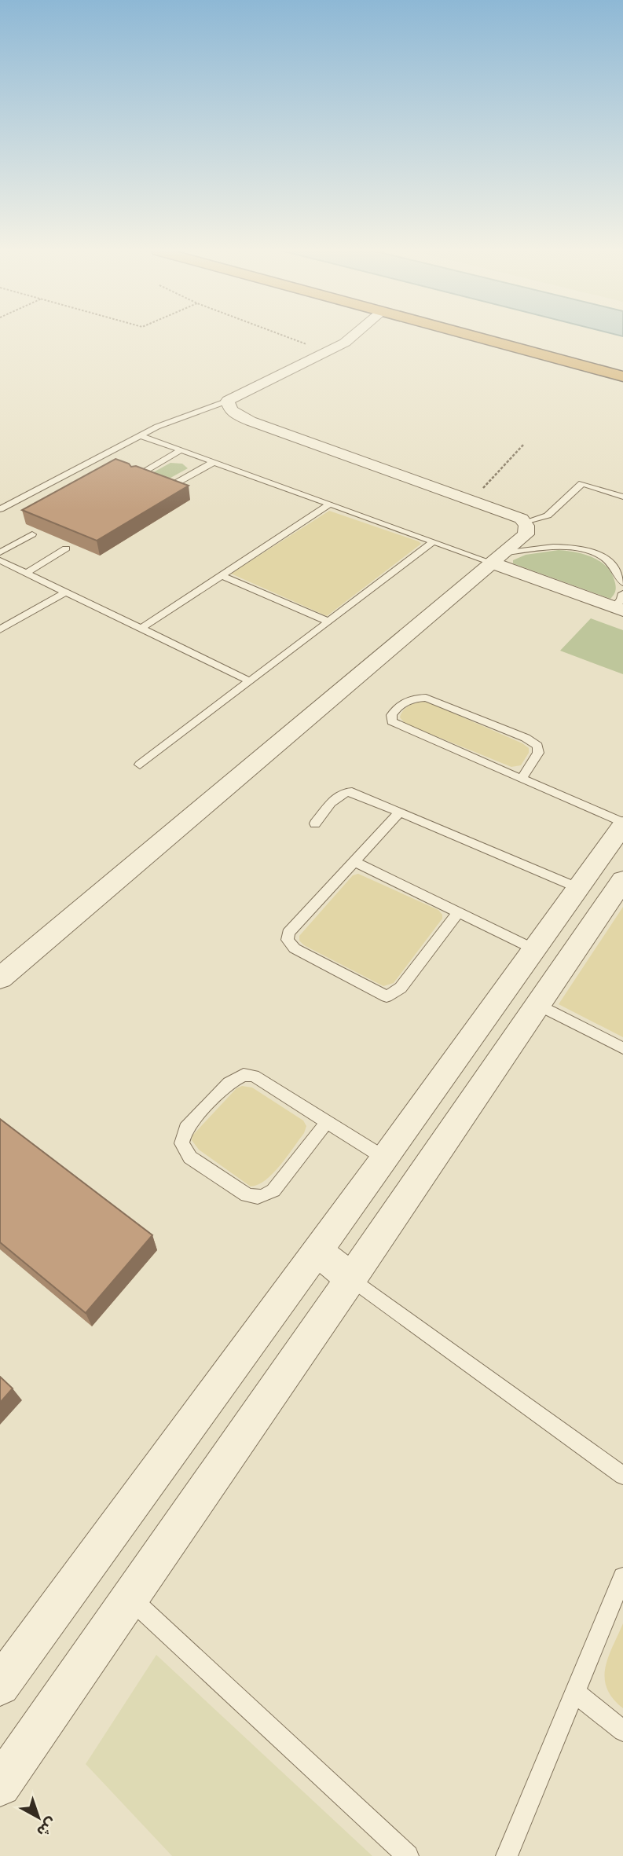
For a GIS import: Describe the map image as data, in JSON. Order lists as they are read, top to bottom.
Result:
{
  "north": "bottom right"
}
